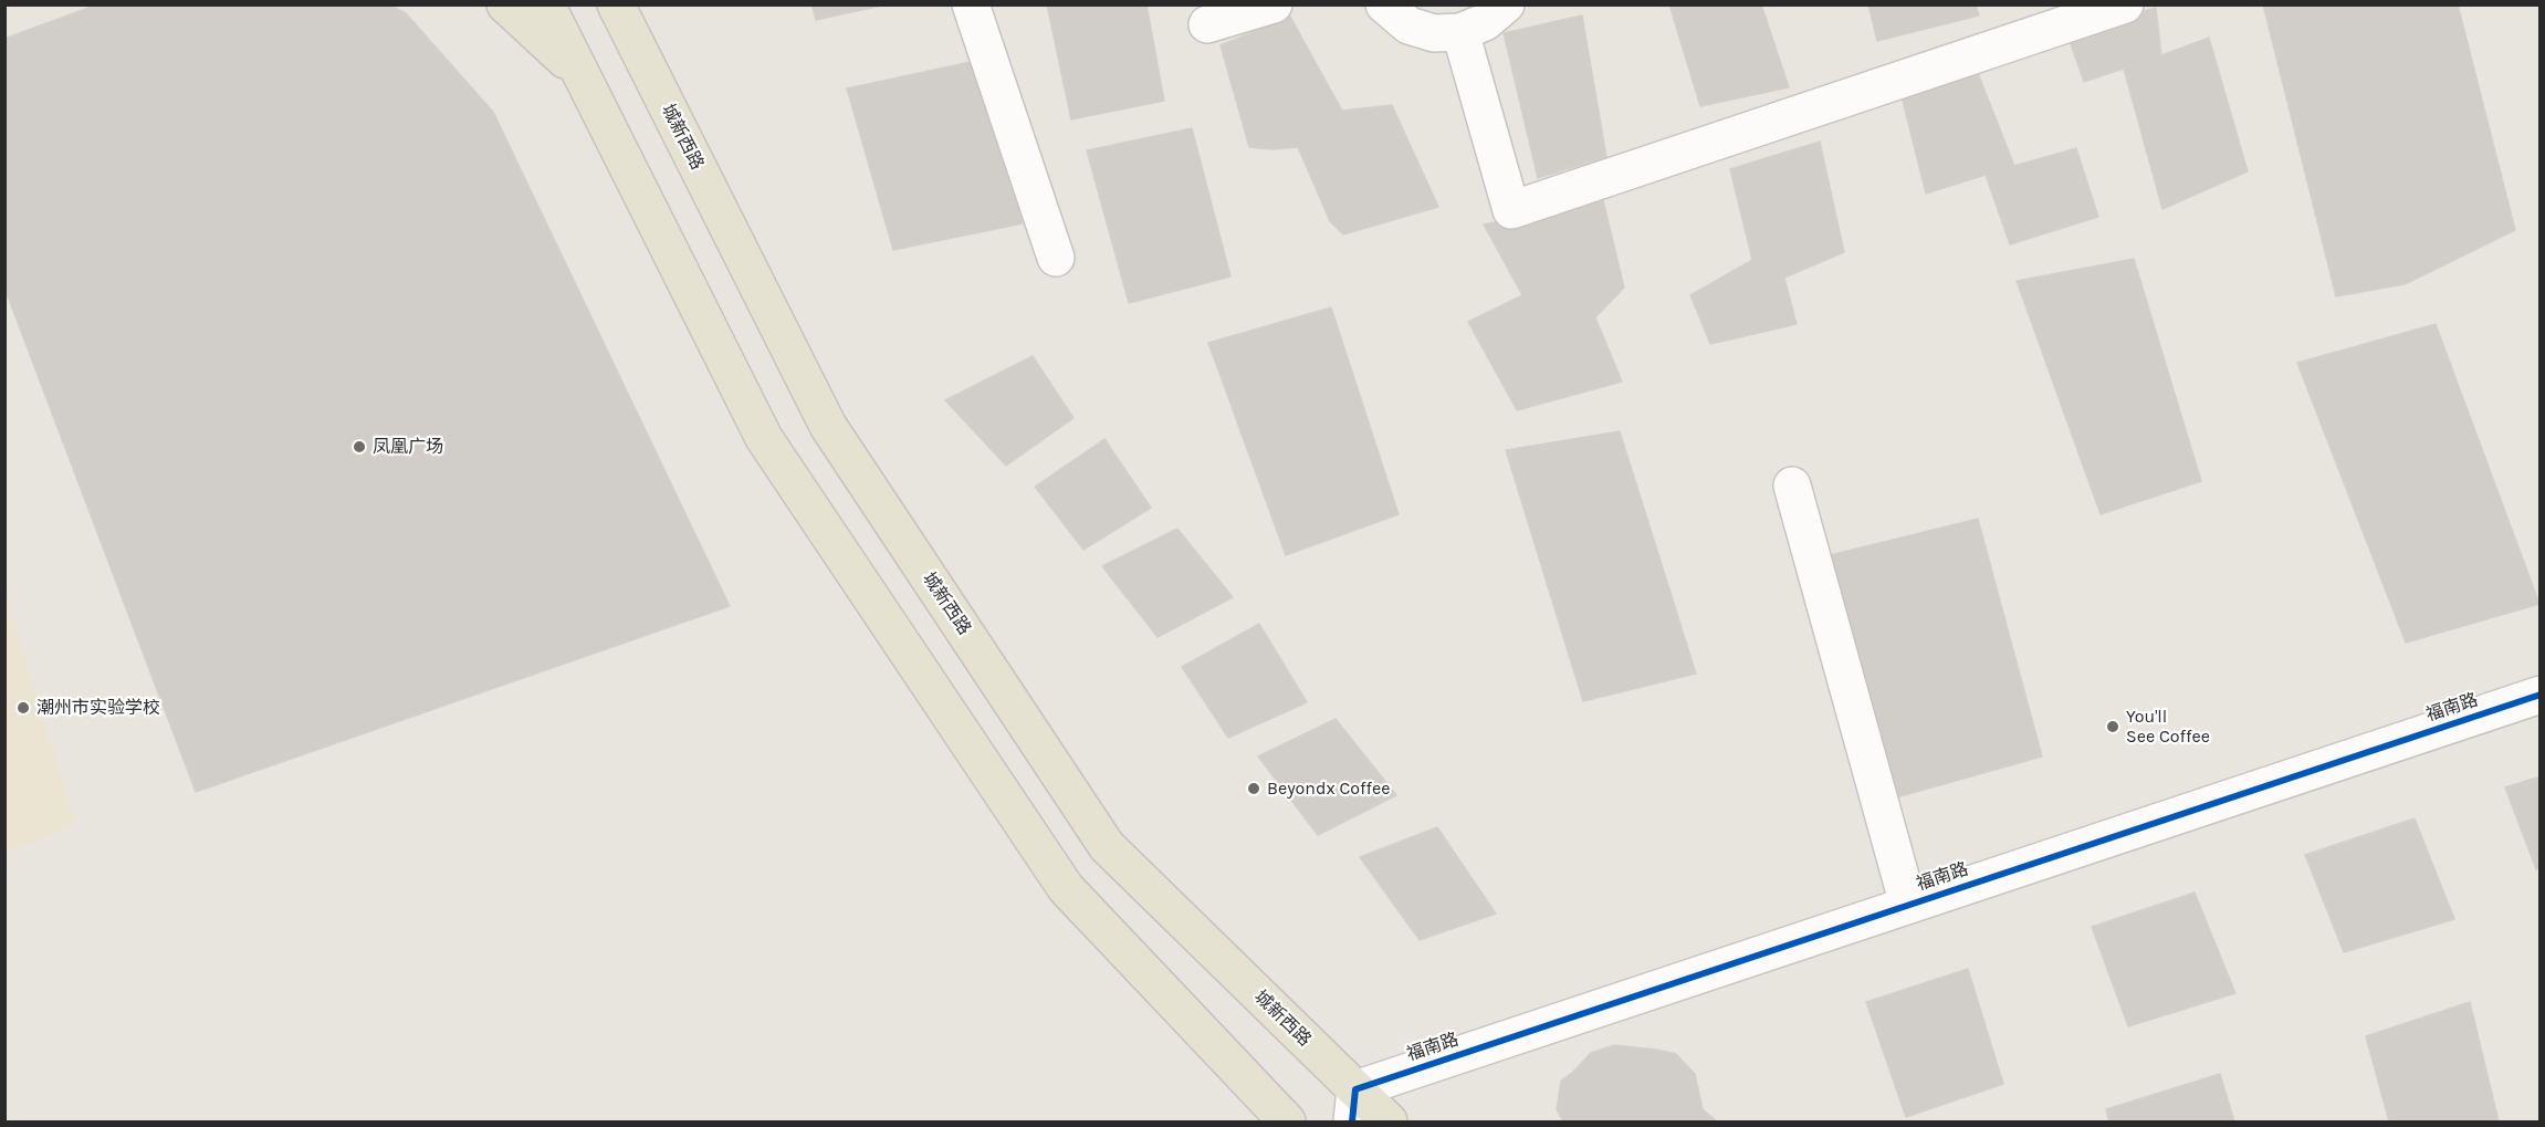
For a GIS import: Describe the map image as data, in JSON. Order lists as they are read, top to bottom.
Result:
{
  "streets": {
    "main road": ["城新西路"],
    "street": ["福南路"]
  },
  "crossings": [
    ["城新西路", "福南路"]
  ],
  "places": [
    "凤凰广场",
    "潮州市实验学校",
    "You'll See Coffee",
    "Beyondx Coffee"
  ]
}
